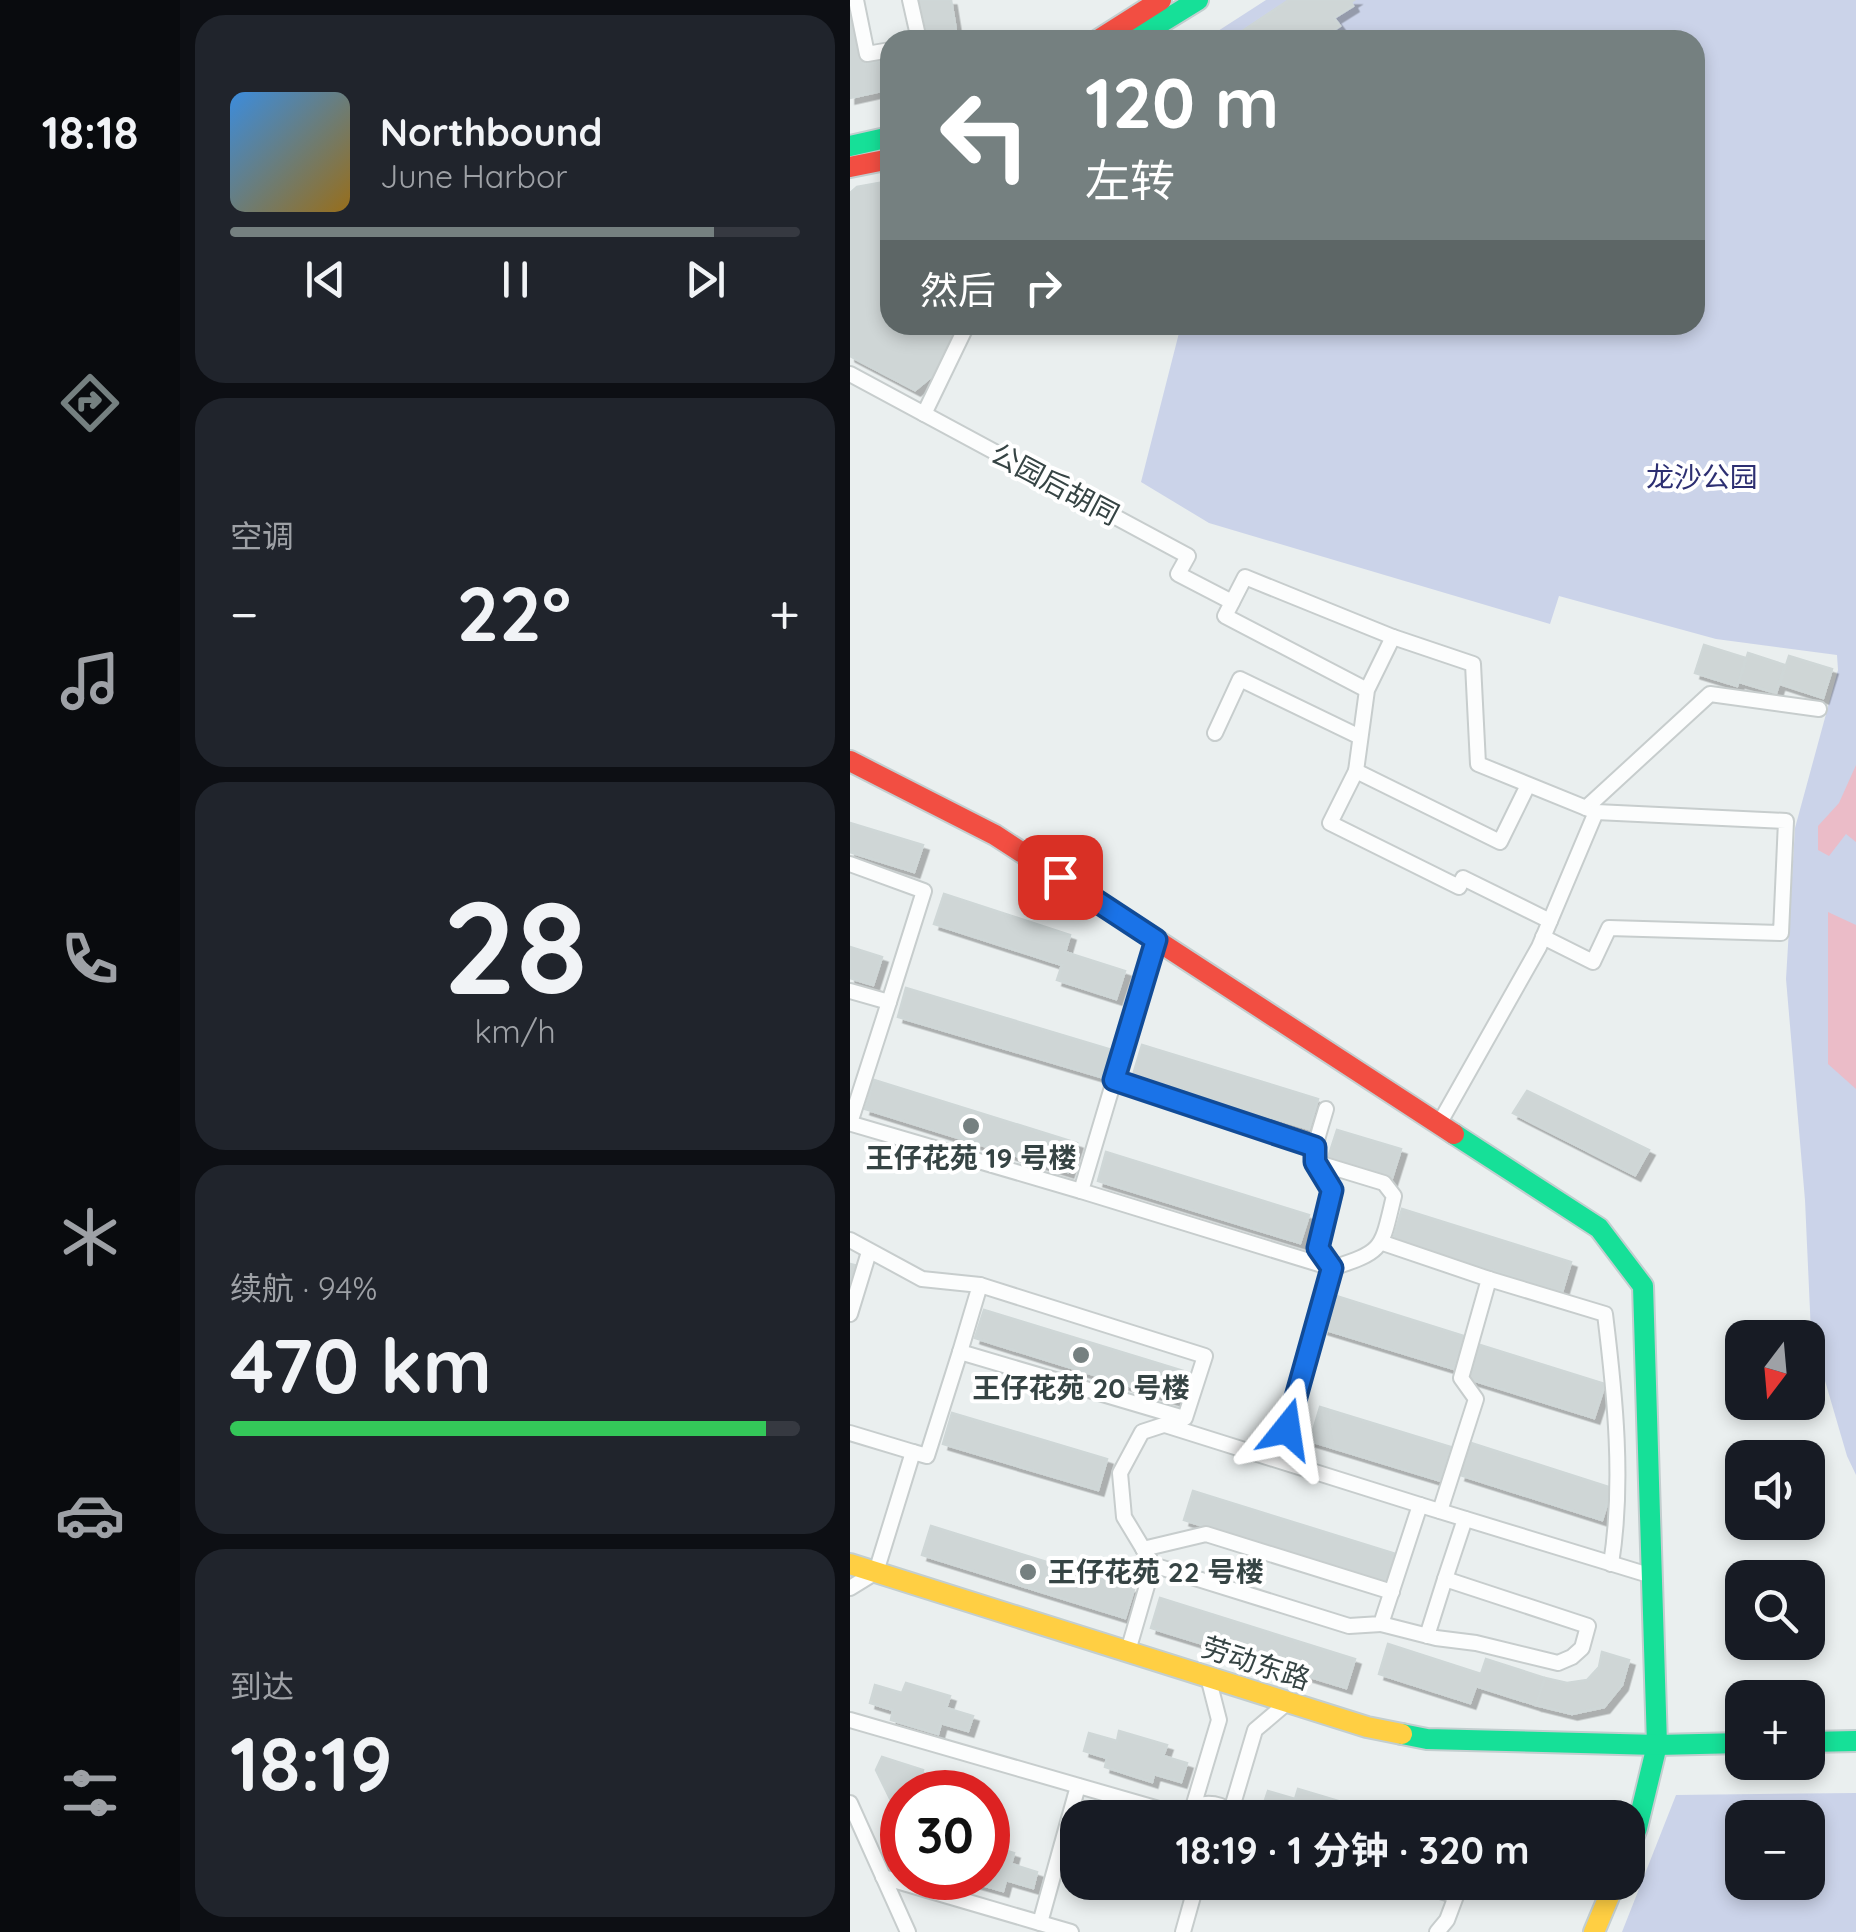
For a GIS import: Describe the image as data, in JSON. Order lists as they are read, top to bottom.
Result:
{
  "streets": {
    "street": ["公园后胡同", "劳动东路"]
  },
  "parks": ["龙沙公园"],
  "places": ["王仔花苑 19 号楼", "王仔花苑 20 号楼", "王仔花苑 22 号楼"],
  "north": "bottom",
  "page": {
    "tabs": "18:18",
    "turn": ["120 m", "左转"],
    "song": ["Northbound", "June Harbor"],
    "then": "然后",
    "tile": [
      "空调",
      ["28", "km/h"],
      ["续航 · 94%", "470 km"],
      ["到达", "18:19"]
    ],
    "heat": ["−", "22°", "+"],
    "map_buttons": ["+", "−"],
    "limit": "30",
    "trip": "18:19 · 1 分钟 · 320 m"
  }
}
